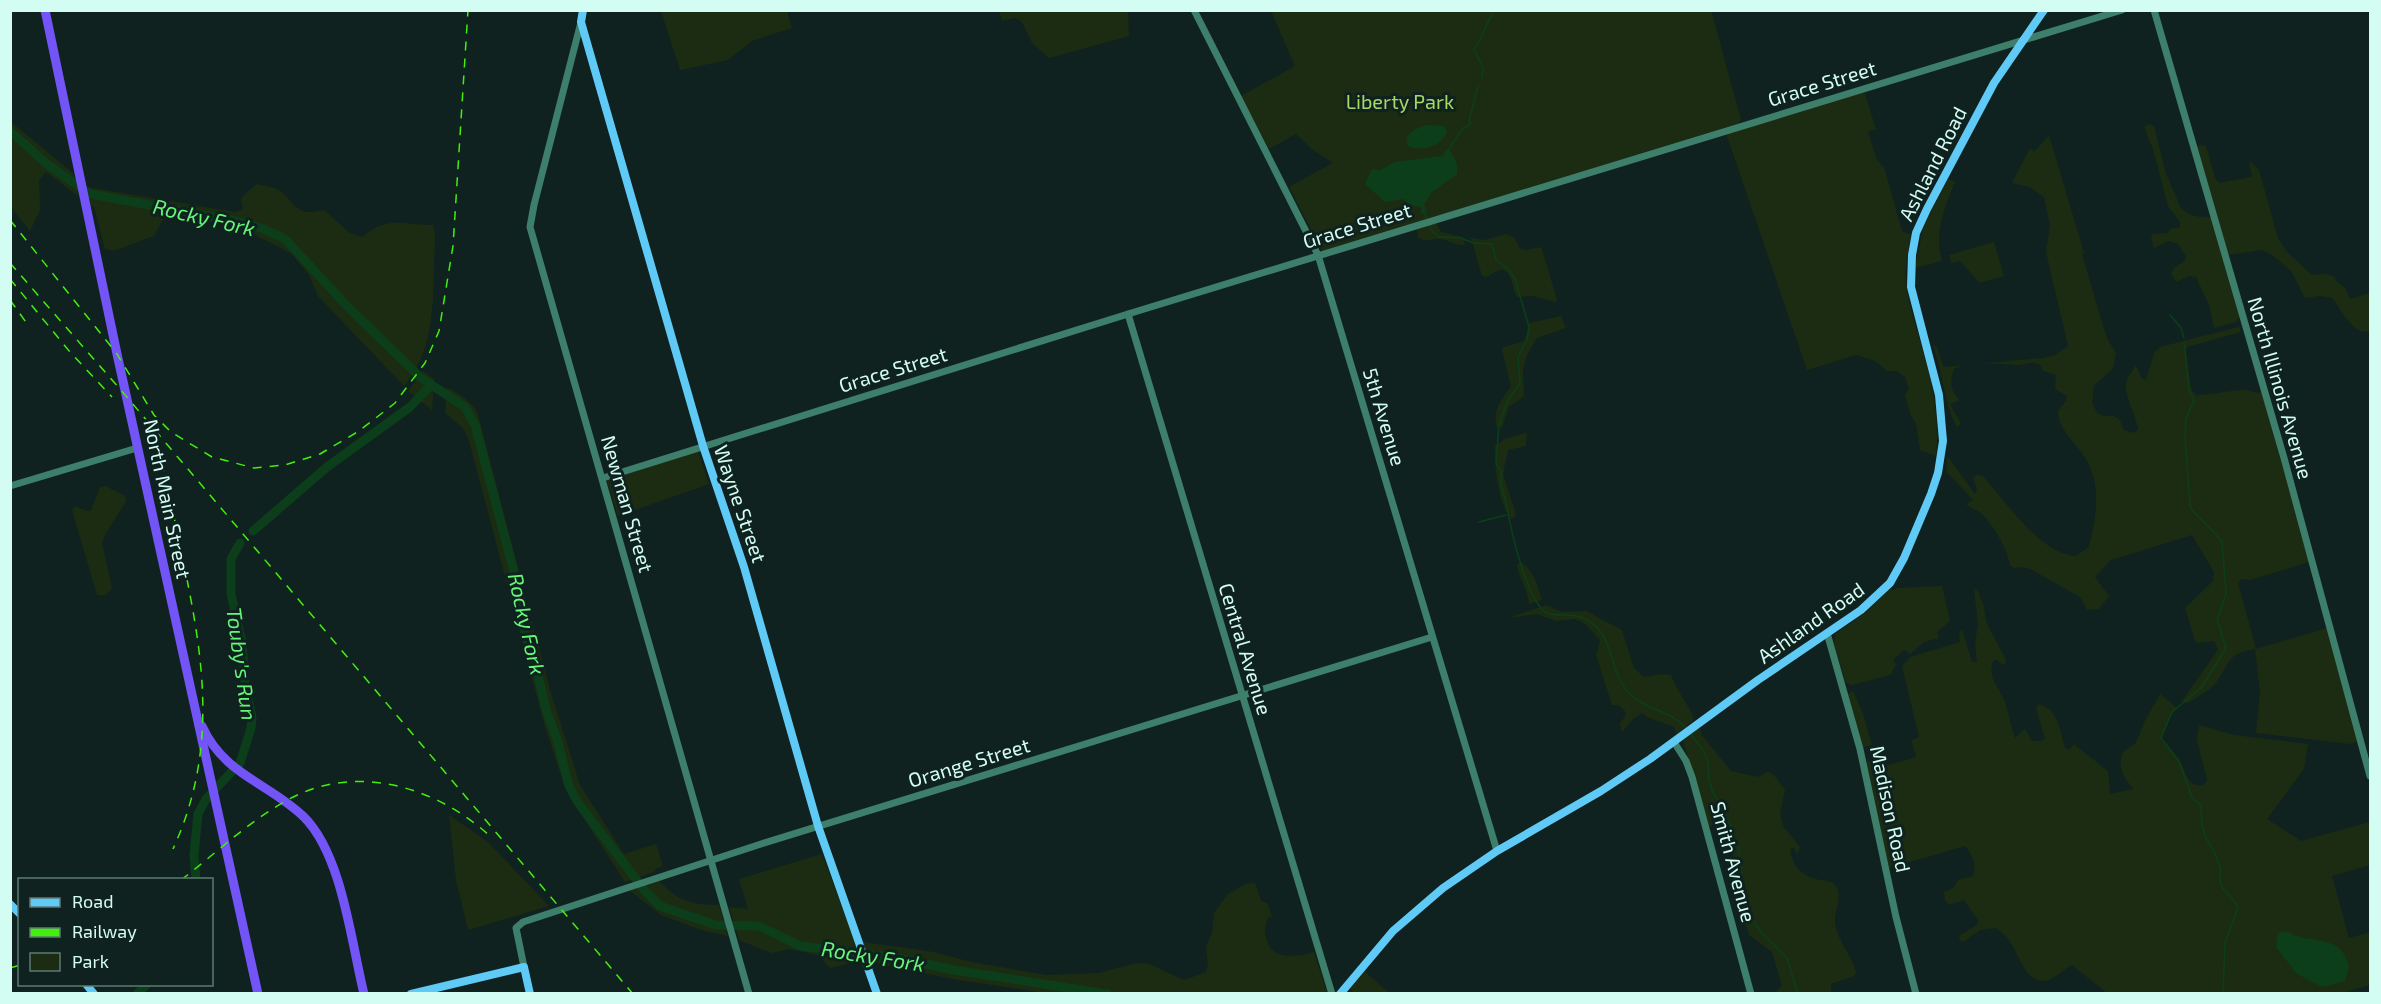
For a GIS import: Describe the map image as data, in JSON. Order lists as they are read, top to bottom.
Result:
{
  "streets": {
    "highway": ["North Main Street"],
    "main road": ["Ashland Road", "Wayne Street"],
    "street": [
      "Grace Street",
      "North Illinois Avenue",
      "5th Avenue",
      "Newman Street",
      "Central Avenue",
      "Orange Street",
      "Madison Road",
      "Smith Avenue"
    ]
  },
  "crossings": [
    ["Grace Street", "Ashland Road"],
    ["Grace Street", "5th Avenue"],
    ["Grace Street", "Newman Street"],
    ["Grace Street", "Wayne Street"],
    ["Grace Street", "Central Avenue"],
    ["Ashland Road", "5th Avenue"],
    ["Ashland Road", "Madison Road"],
    ["Ashland Road", "Smith Avenue"],
    ["5th Avenue", "Orange Street"],
    ["Newman Street", "Wayne Street"],
    ["Newman Street", "Orange Street"],
    ["Wayne Street", "Orange Street"],
    ["Central Avenue", "Orange Street"]
  ],
  "water": ["Rocky Fork", "Touby's Run"],
  "parks": ["Liberty Park"],
  "legend": ["Road", "Railway", "Park"]
}
